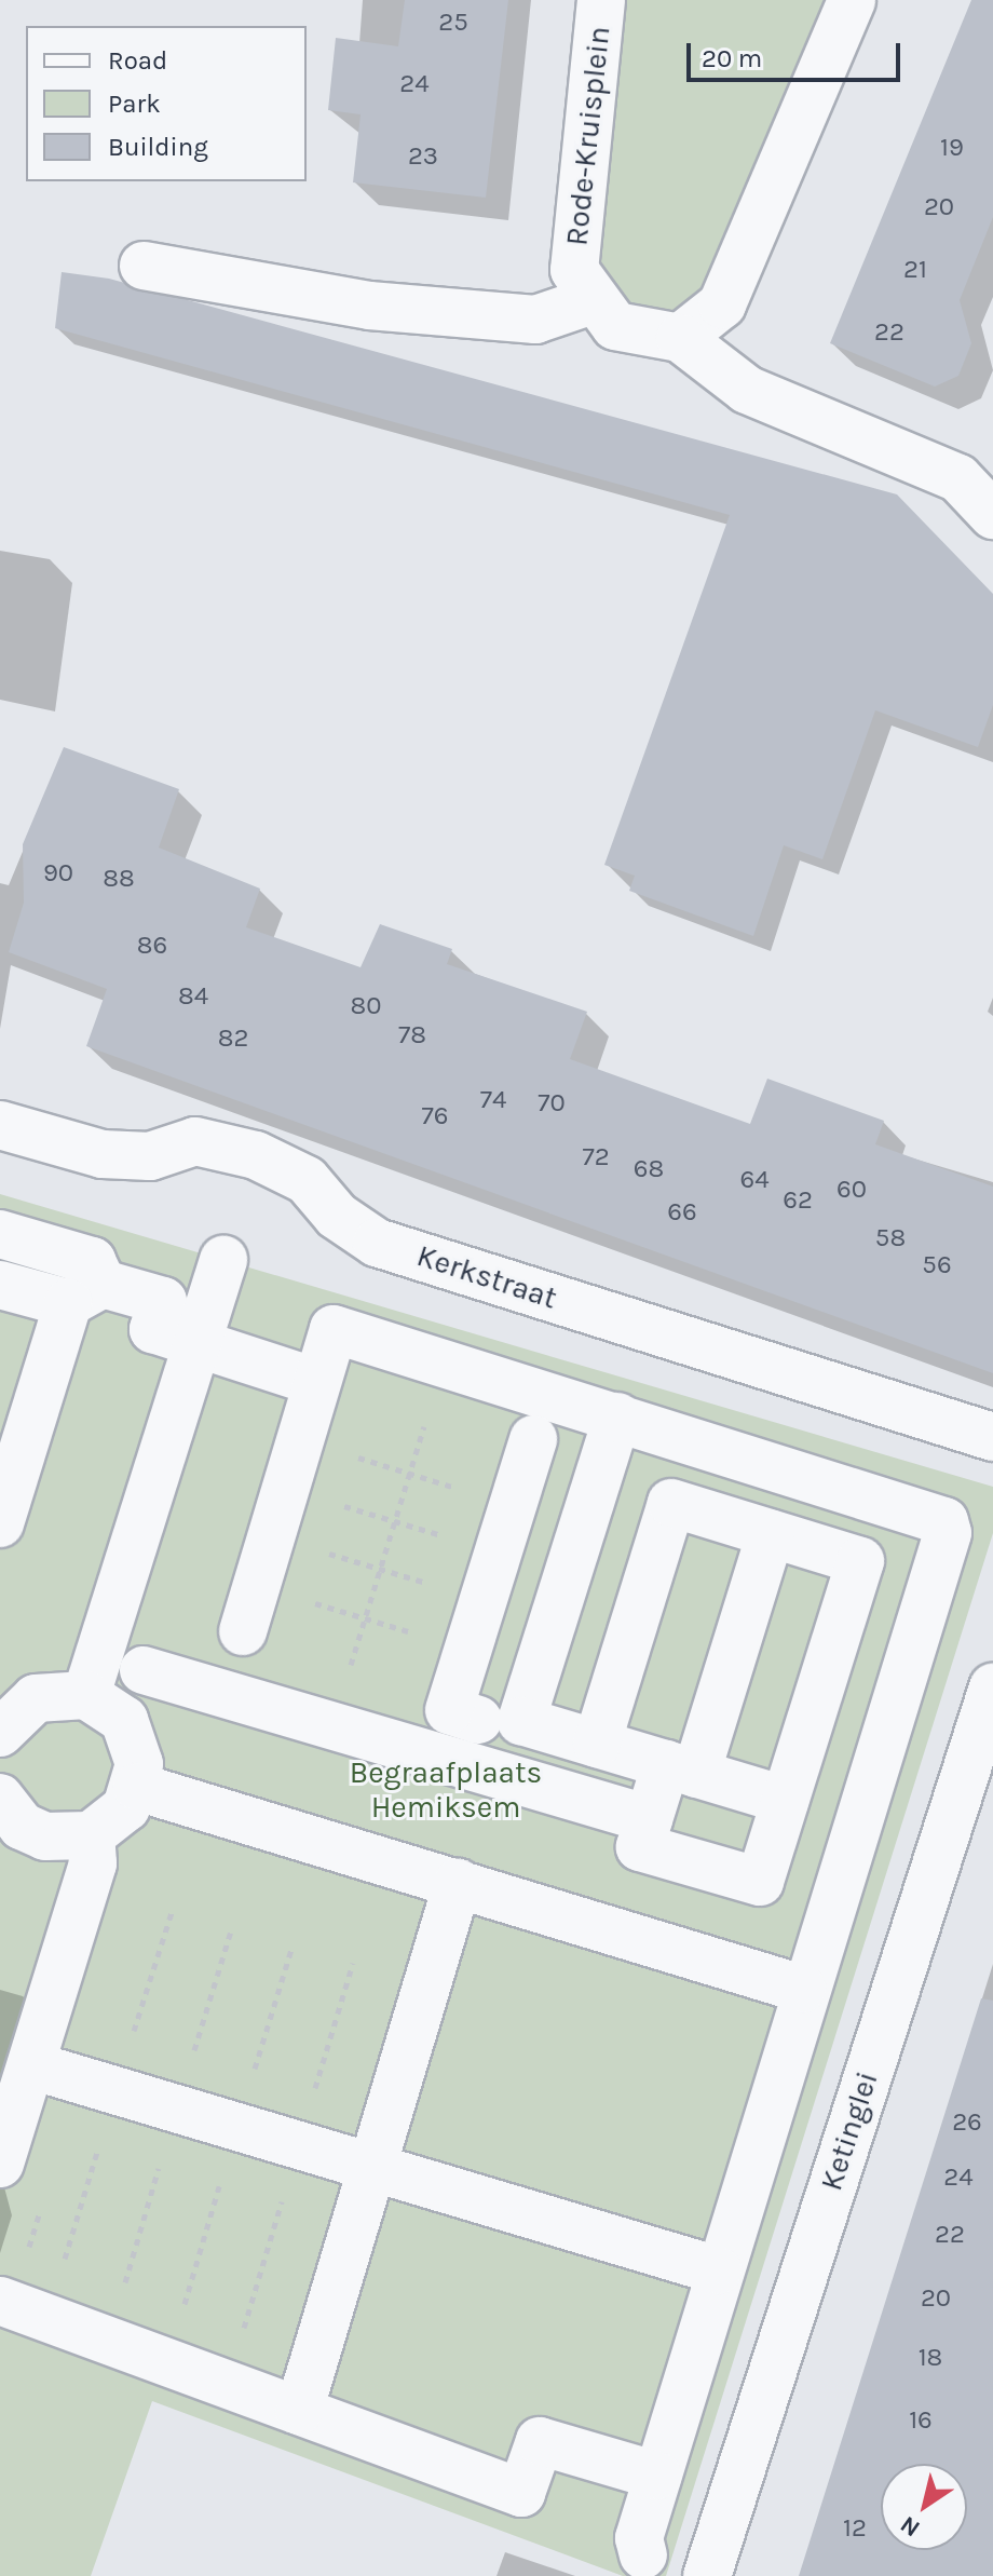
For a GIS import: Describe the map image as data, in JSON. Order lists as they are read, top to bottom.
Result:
{
  "streets": {
    "street": ["Rode-Kruisplein", "Kerkstraat", "Ketinglei"]
  },
  "parks": ["Begraafplaats Hemiksem"],
  "house_numbers": [
    "25",
    "24",
    "19",
    "23",
    "20",
    "21",
    "22",
    "90",
    "88",
    "86",
    "84",
    "80",
    "78",
    "82",
    "74",
    "70",
    "76",
    "72",
    "68",
    "64",
    "60",
    "62",
    "66",
    "58",
    "56",
    "26",
    "24",
    "22",
    "20",
    "18",
    "16",
    "12"
  ],
  "legend": ["Road", "Park", "Building"],
  "scale_bar": "20 m",
  "north": "bottom left"
}
